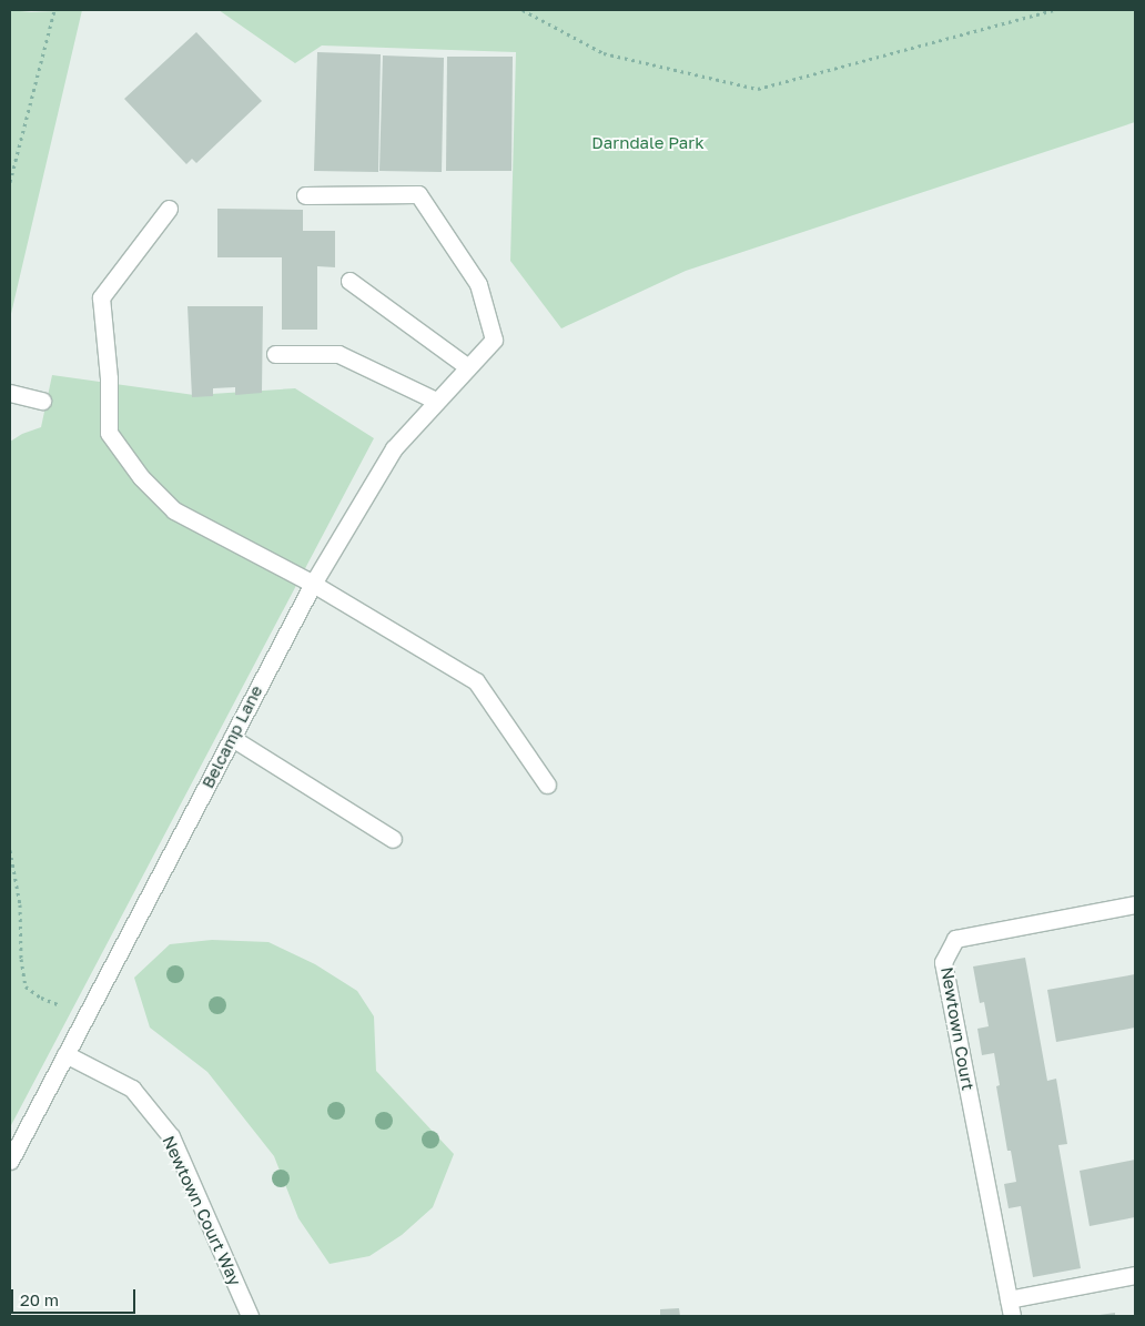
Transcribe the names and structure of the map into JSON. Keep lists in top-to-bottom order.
{
  "streets": {
    "street": ["Belcamp Lane", "Newtown Court", "Newtown Court Way"]
  },
  "crossings": [
    ["Belcamp Lane", "Newtown Court Way"]
  ],
  "parks": ["Darndale Park"],
  "scale_bar": "20 m"
}
